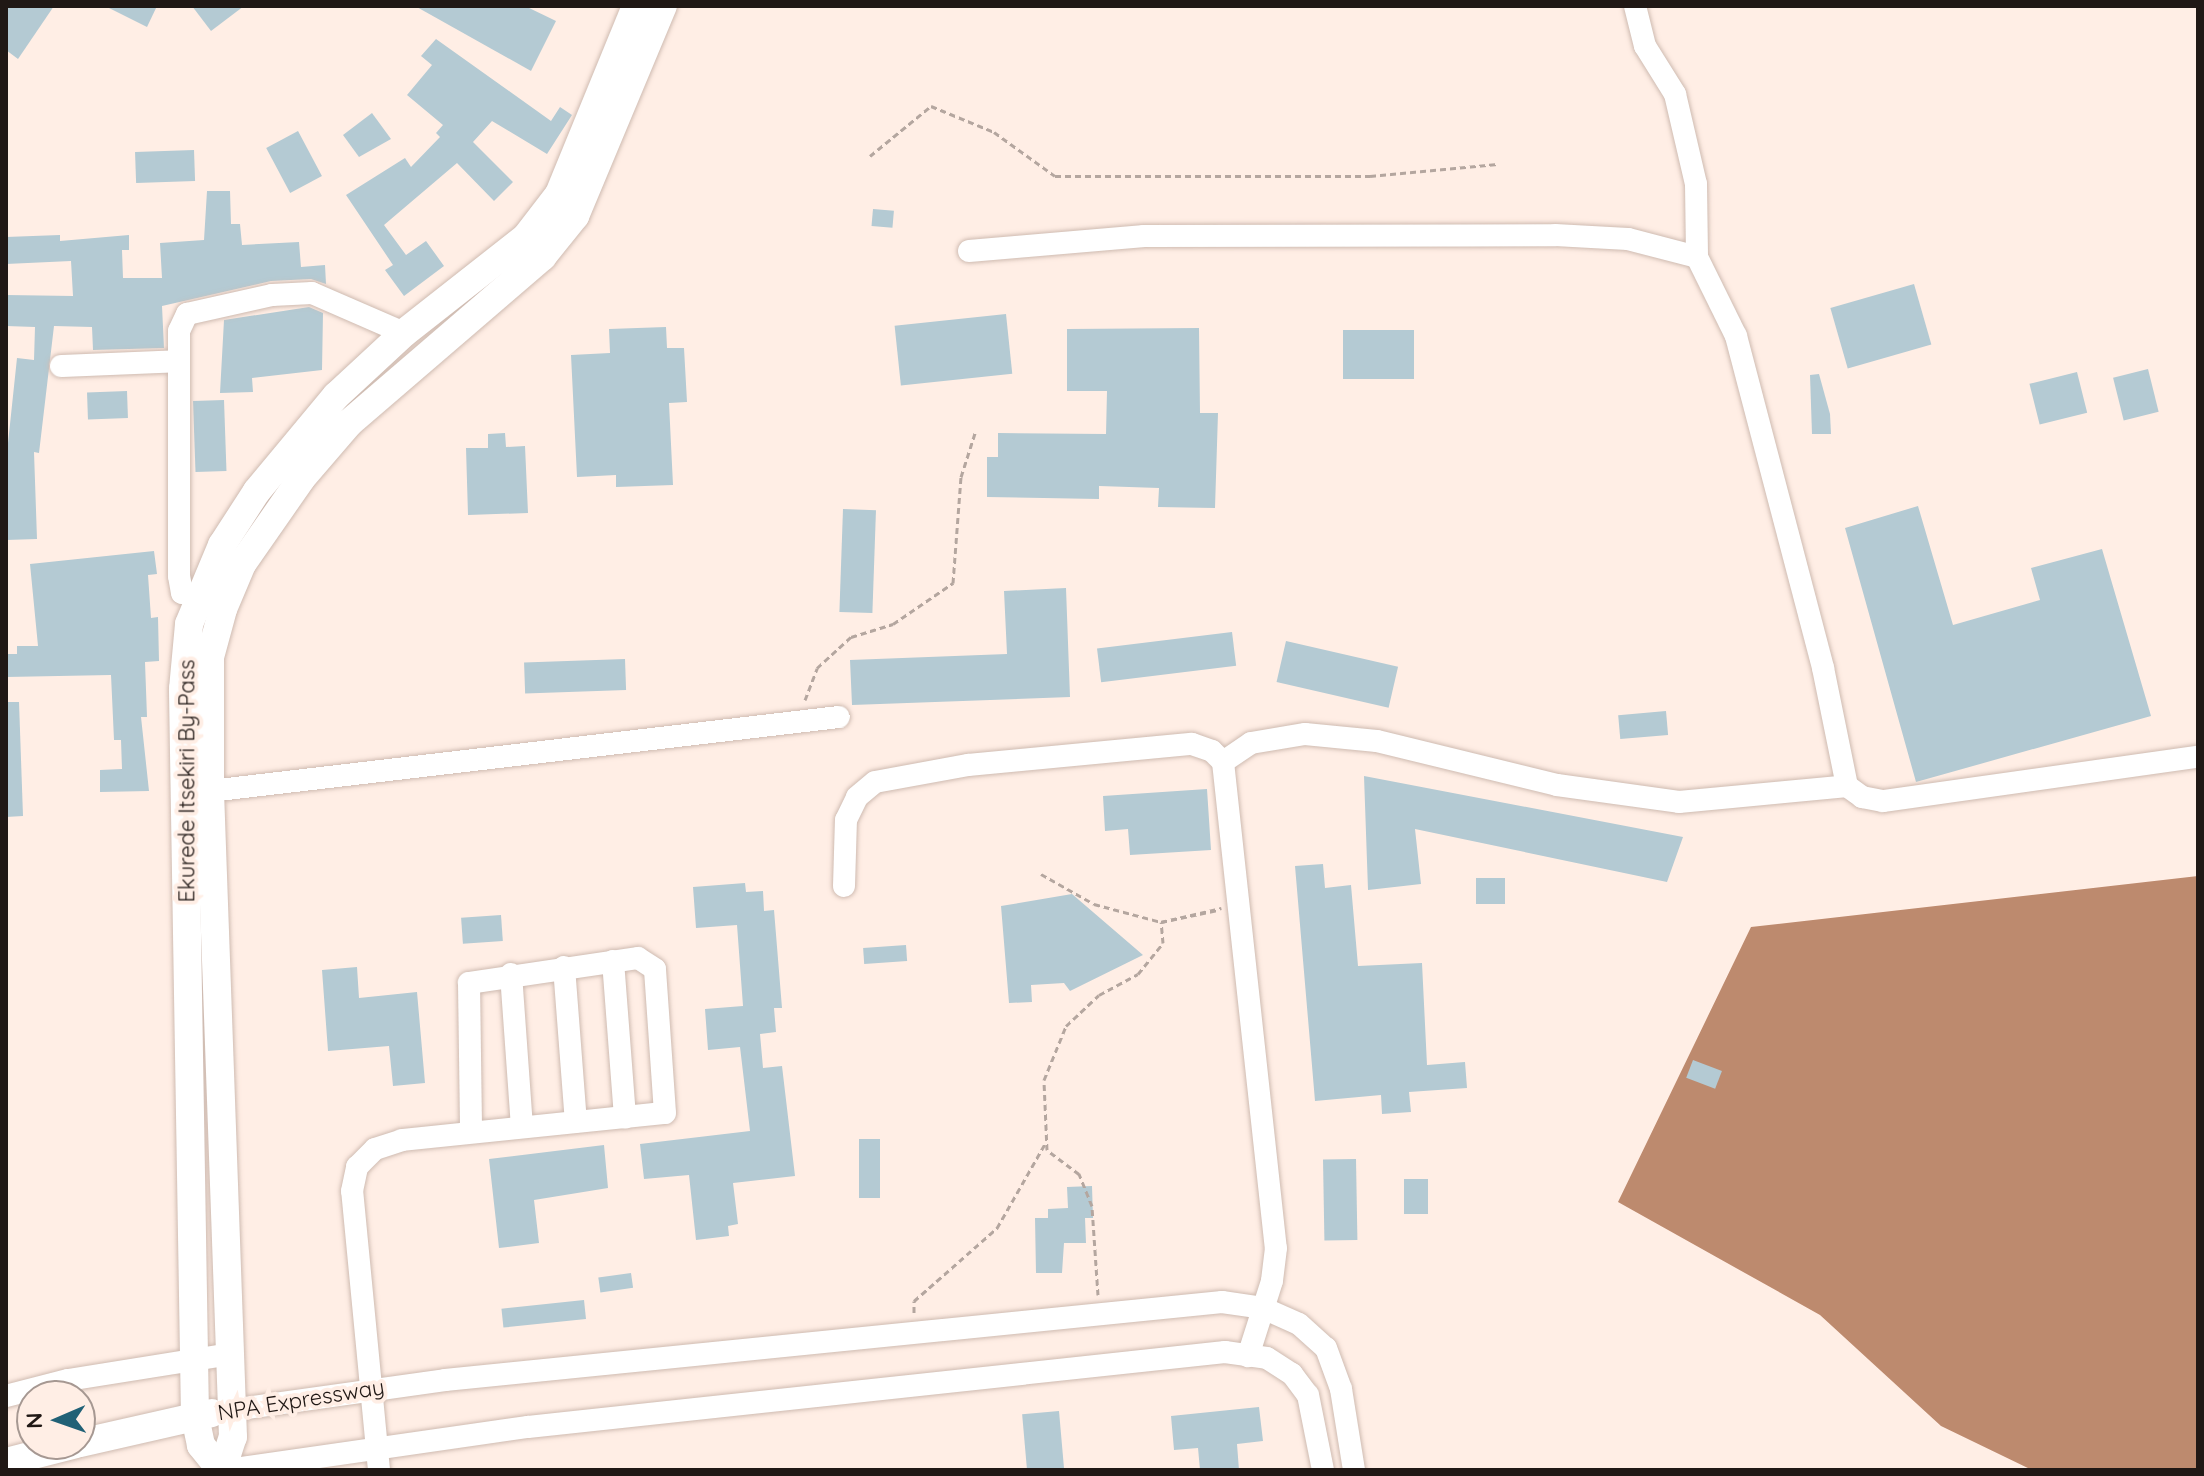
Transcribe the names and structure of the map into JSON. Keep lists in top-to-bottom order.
{
  "streets": {
    "main road": ["Ekurede Itsekiri By-Pass", "NPA Expressway"]
  },
  "crossings": [
    ["Ekurede Itsekiri By-Pass", "NPA Expressway"]
  ],
  "north": "left"
}
